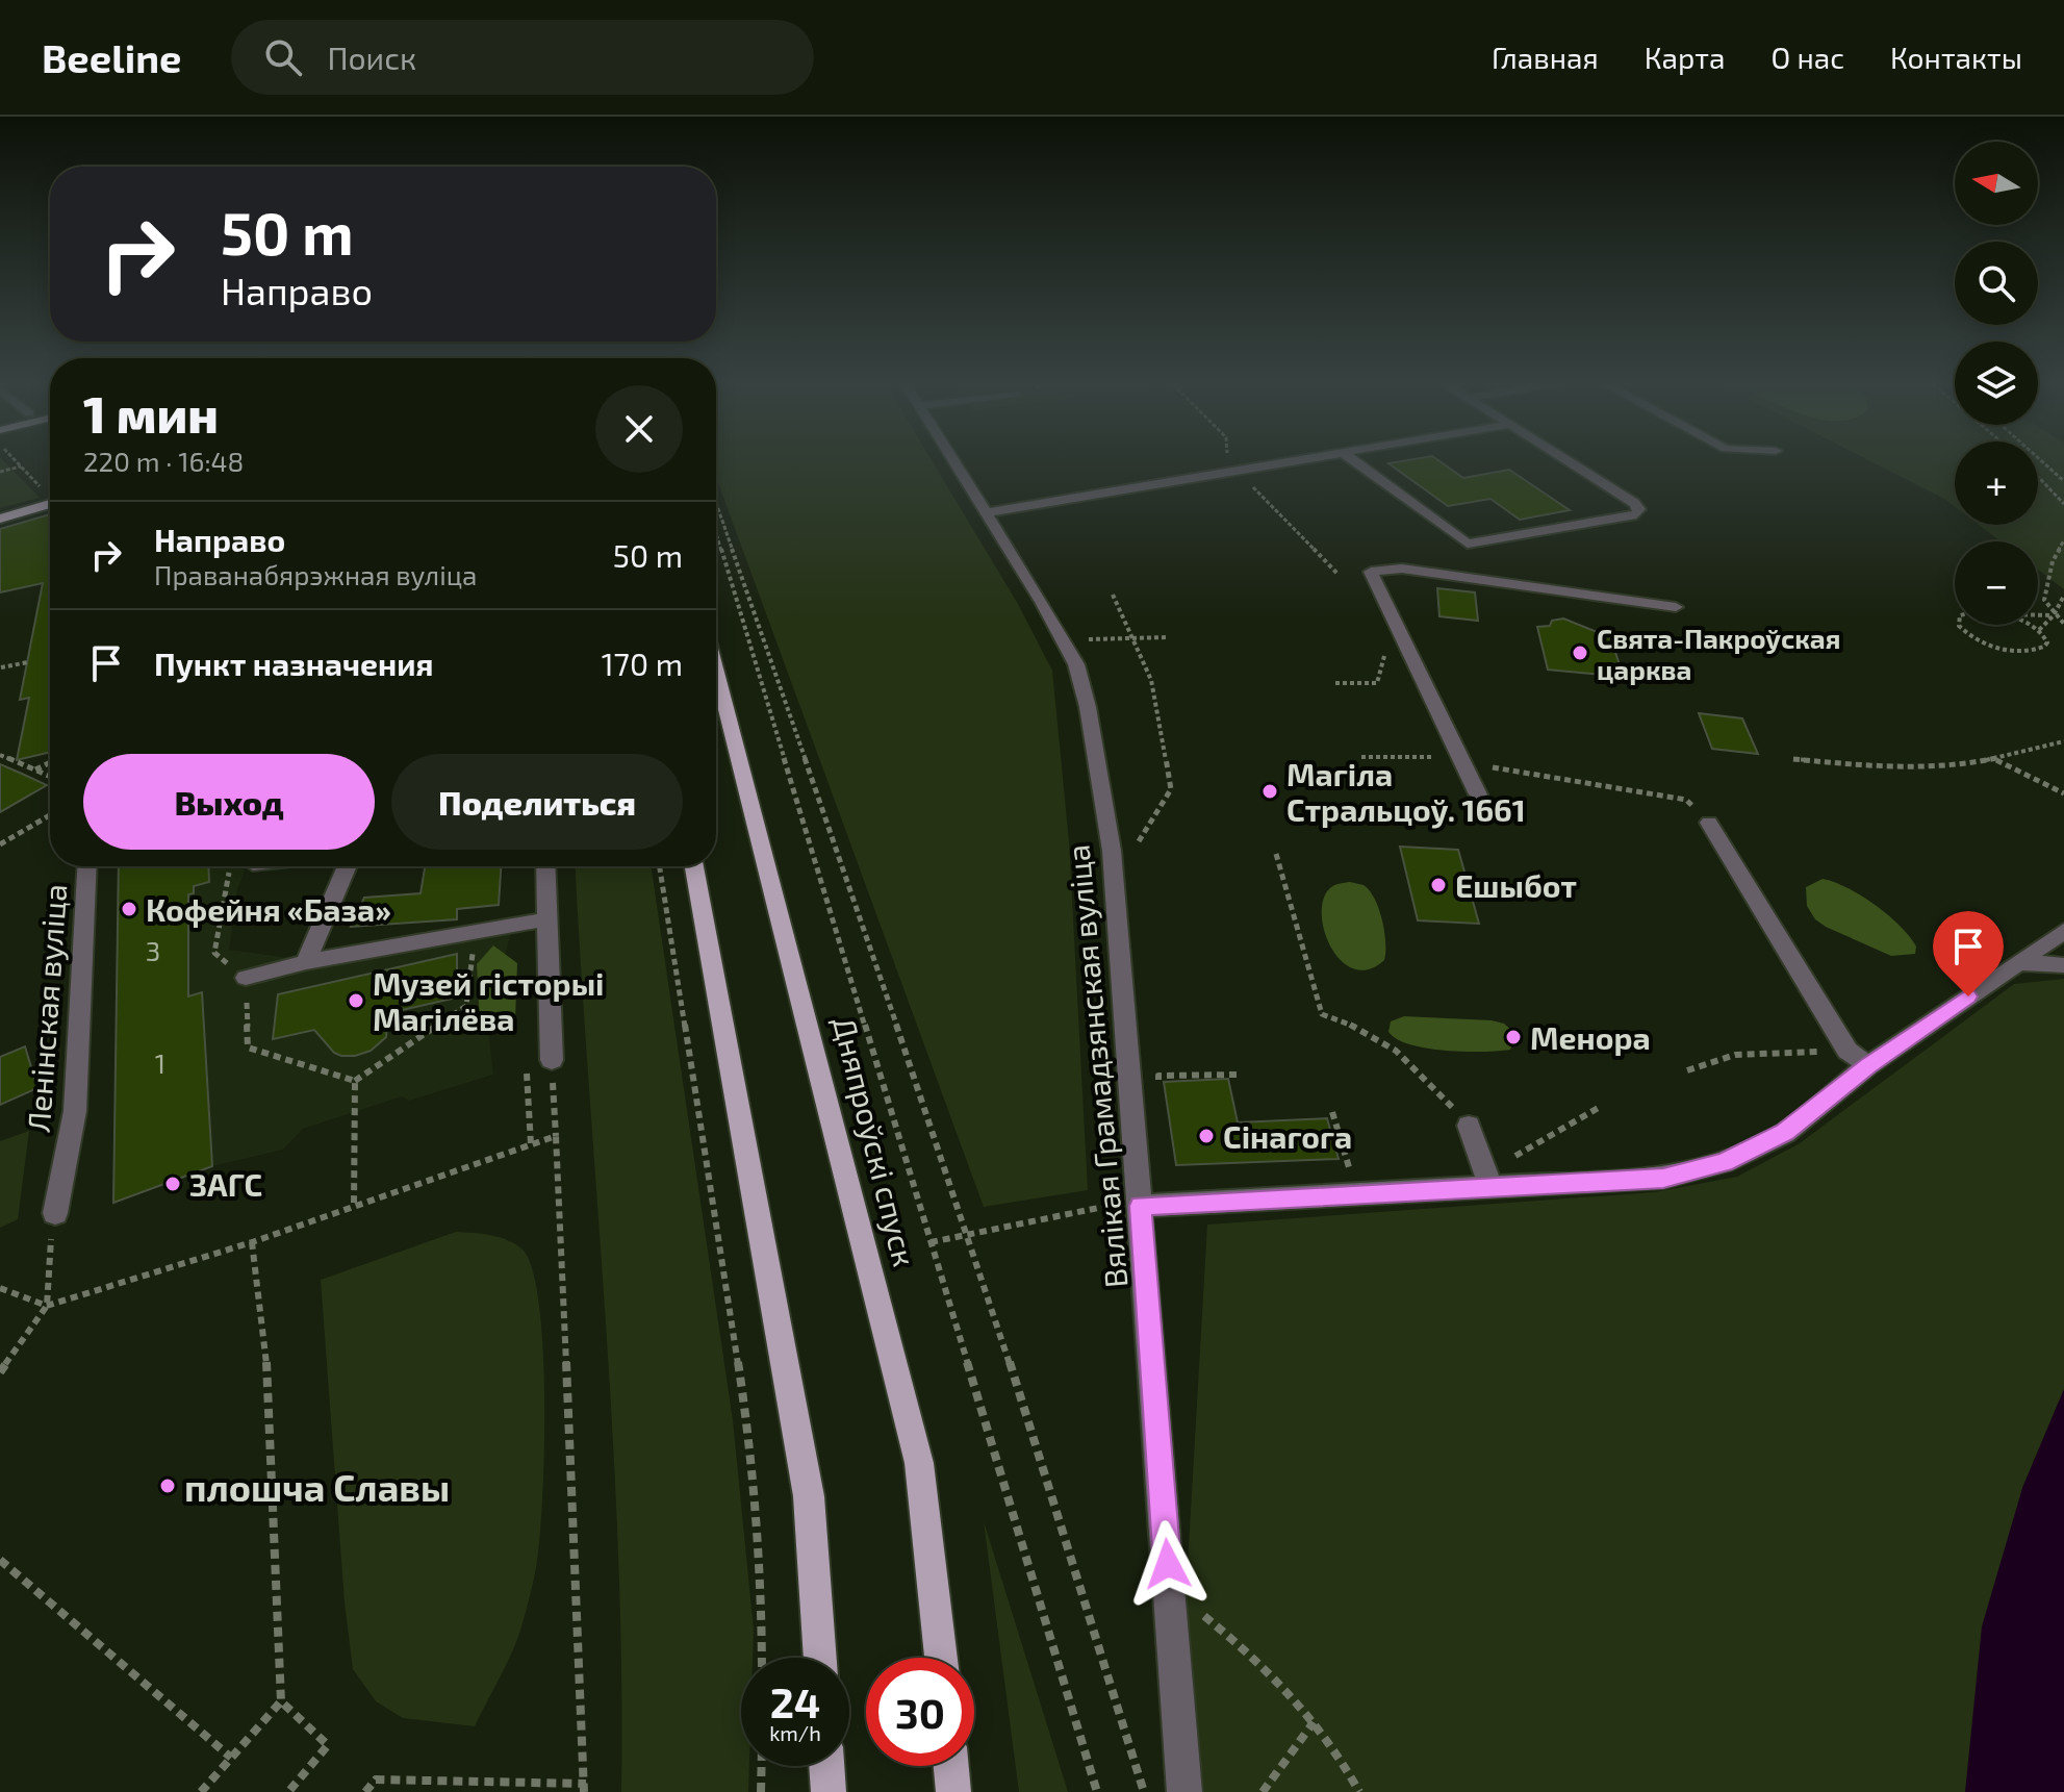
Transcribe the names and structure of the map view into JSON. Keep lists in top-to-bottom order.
{
  "streets": {
    "main road": ["Дняпроўскі спуск"],
    "street": ["Ленінская вуліца", "Вялікая Грамадзянская вуліца"]
  },
  "places": [
    "Свята-Пакроўская царква",
    "Магіла Стральцоў. 1661",
    "Ешыбот",
    "Кофейня «База»",
    "Музей гісторыі Магілёва",
    "Менора",
    "Сінагога",
    "ЗАГС",
    "плошча Славы"
  ],
  "house_numbers": ["3", "1"],
  "north": "left",
  "page": {
    "header": "Beeline",
    "search": "Поиск",
    "nav": [
      "Главная",
      "Карта",
      "О нас",
      "Контакты"
    ],
    "map_buttons": ["+", "−"],
    "turn": ["50 m", "Направо"],
    "heading": ["1 мин", "220 m · 16:48"],
    "list": [
      {
        "name": "Направо",
        "note": "Праванабярэжная вуліца",
        "value": "50 m"
      },
      {
        "name": "Пункт назначения",
        "value": "170 m"
      }
    ],
    "buttons": ["Выход", "Поделиться"],
    "speed": "24 km/h",
    "limit": "30"
  }
}
